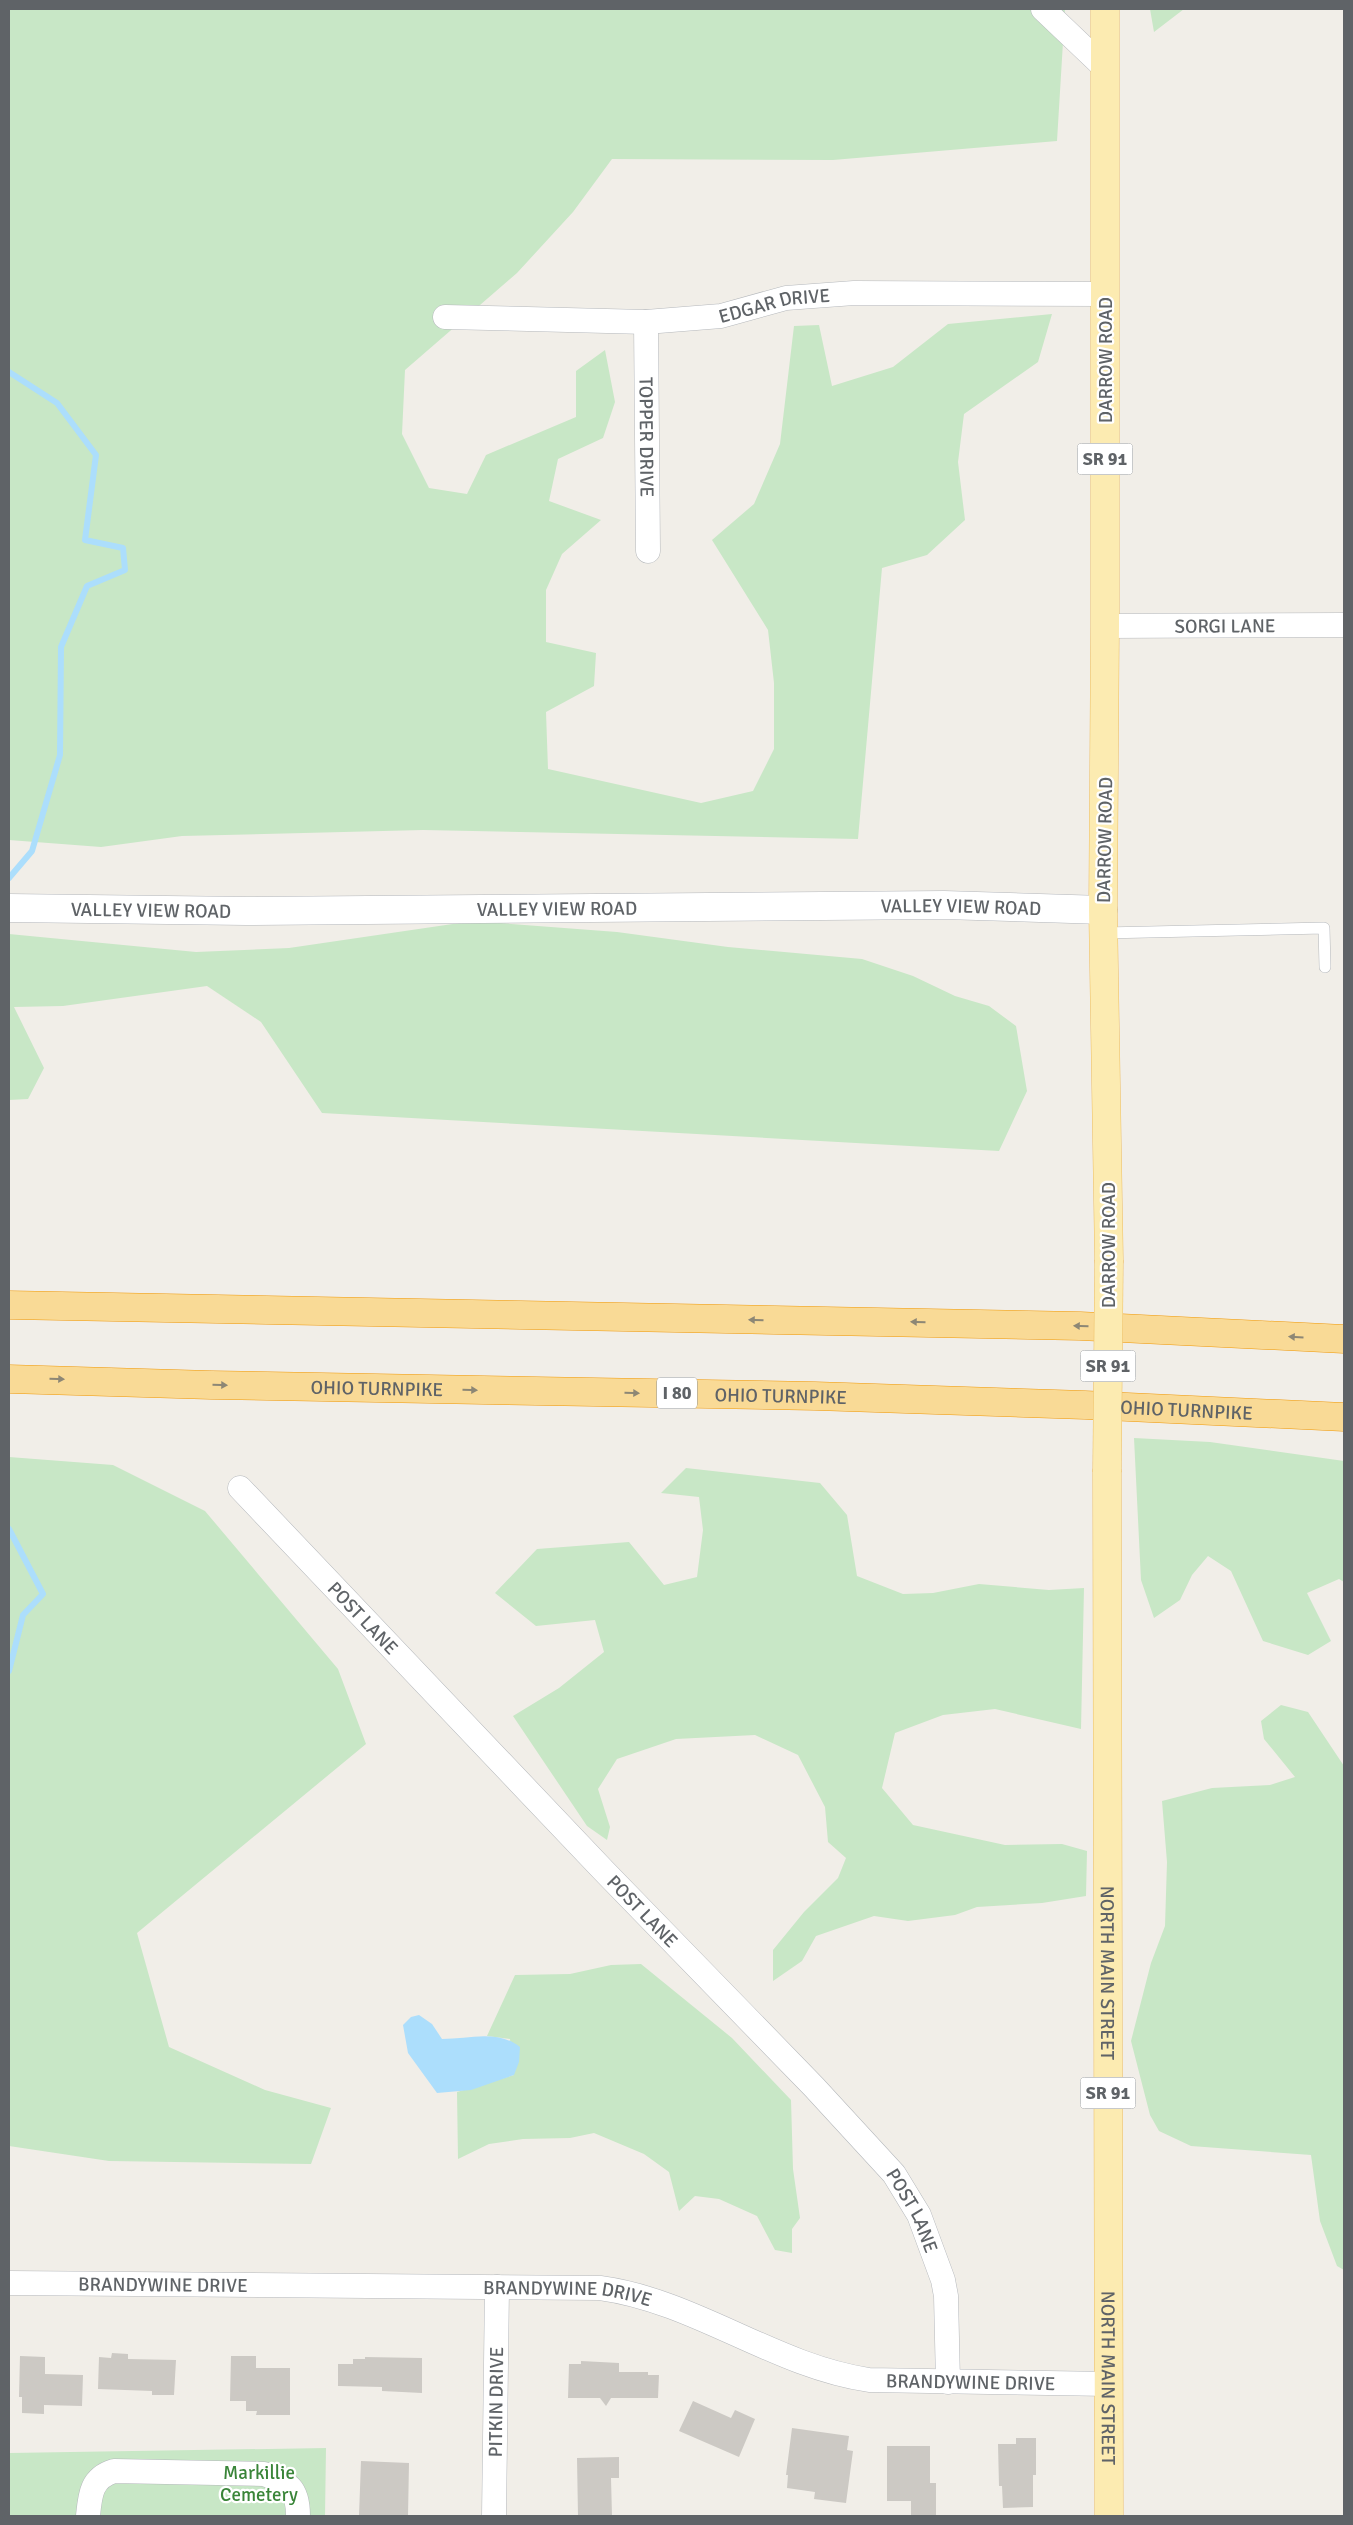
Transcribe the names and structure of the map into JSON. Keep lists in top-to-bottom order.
{
  "streets": {
    "highway": ["OHIO TURNPIKE", "I 80"],
    "main road": [
      "DARROW ROAD",
      "SR 91",
      "VALLEY VIEW ROAD",
      "NORTH MAIN STREET"
    ],
    "street": [
      "EDGAR DRIVE",
      "TOPPER DRIVE",
      "SORGI LANE",
      "POST LANE",
      "BRANDYWINE DRIVE",
      "PITKIN DRIVE"
    ]
  },
  "crossings": [
    ["EDGAR DRIVE", "DARROW ROAD"],
    ["EDGAR DRIVE", "TOPPER DRIVE"],
    ["DARROW ROAD", "SORGI LANE"],
    ["DARROW ROAD", "VALLEY VIEW ROAD"],
    ["DARROW ROAD", "NORTH MAIN STREET"],
    ["POST LANE", "BRANDYWINE DRIVE"],
    ["NORTH MAIN STREET", "BRANDYWINE DRIVE"],
    ["BRANDYWINE DRIVE", "PITKIN DRIVE"]
  ],
  "parks": ["Markillie Cemetery"]
}
